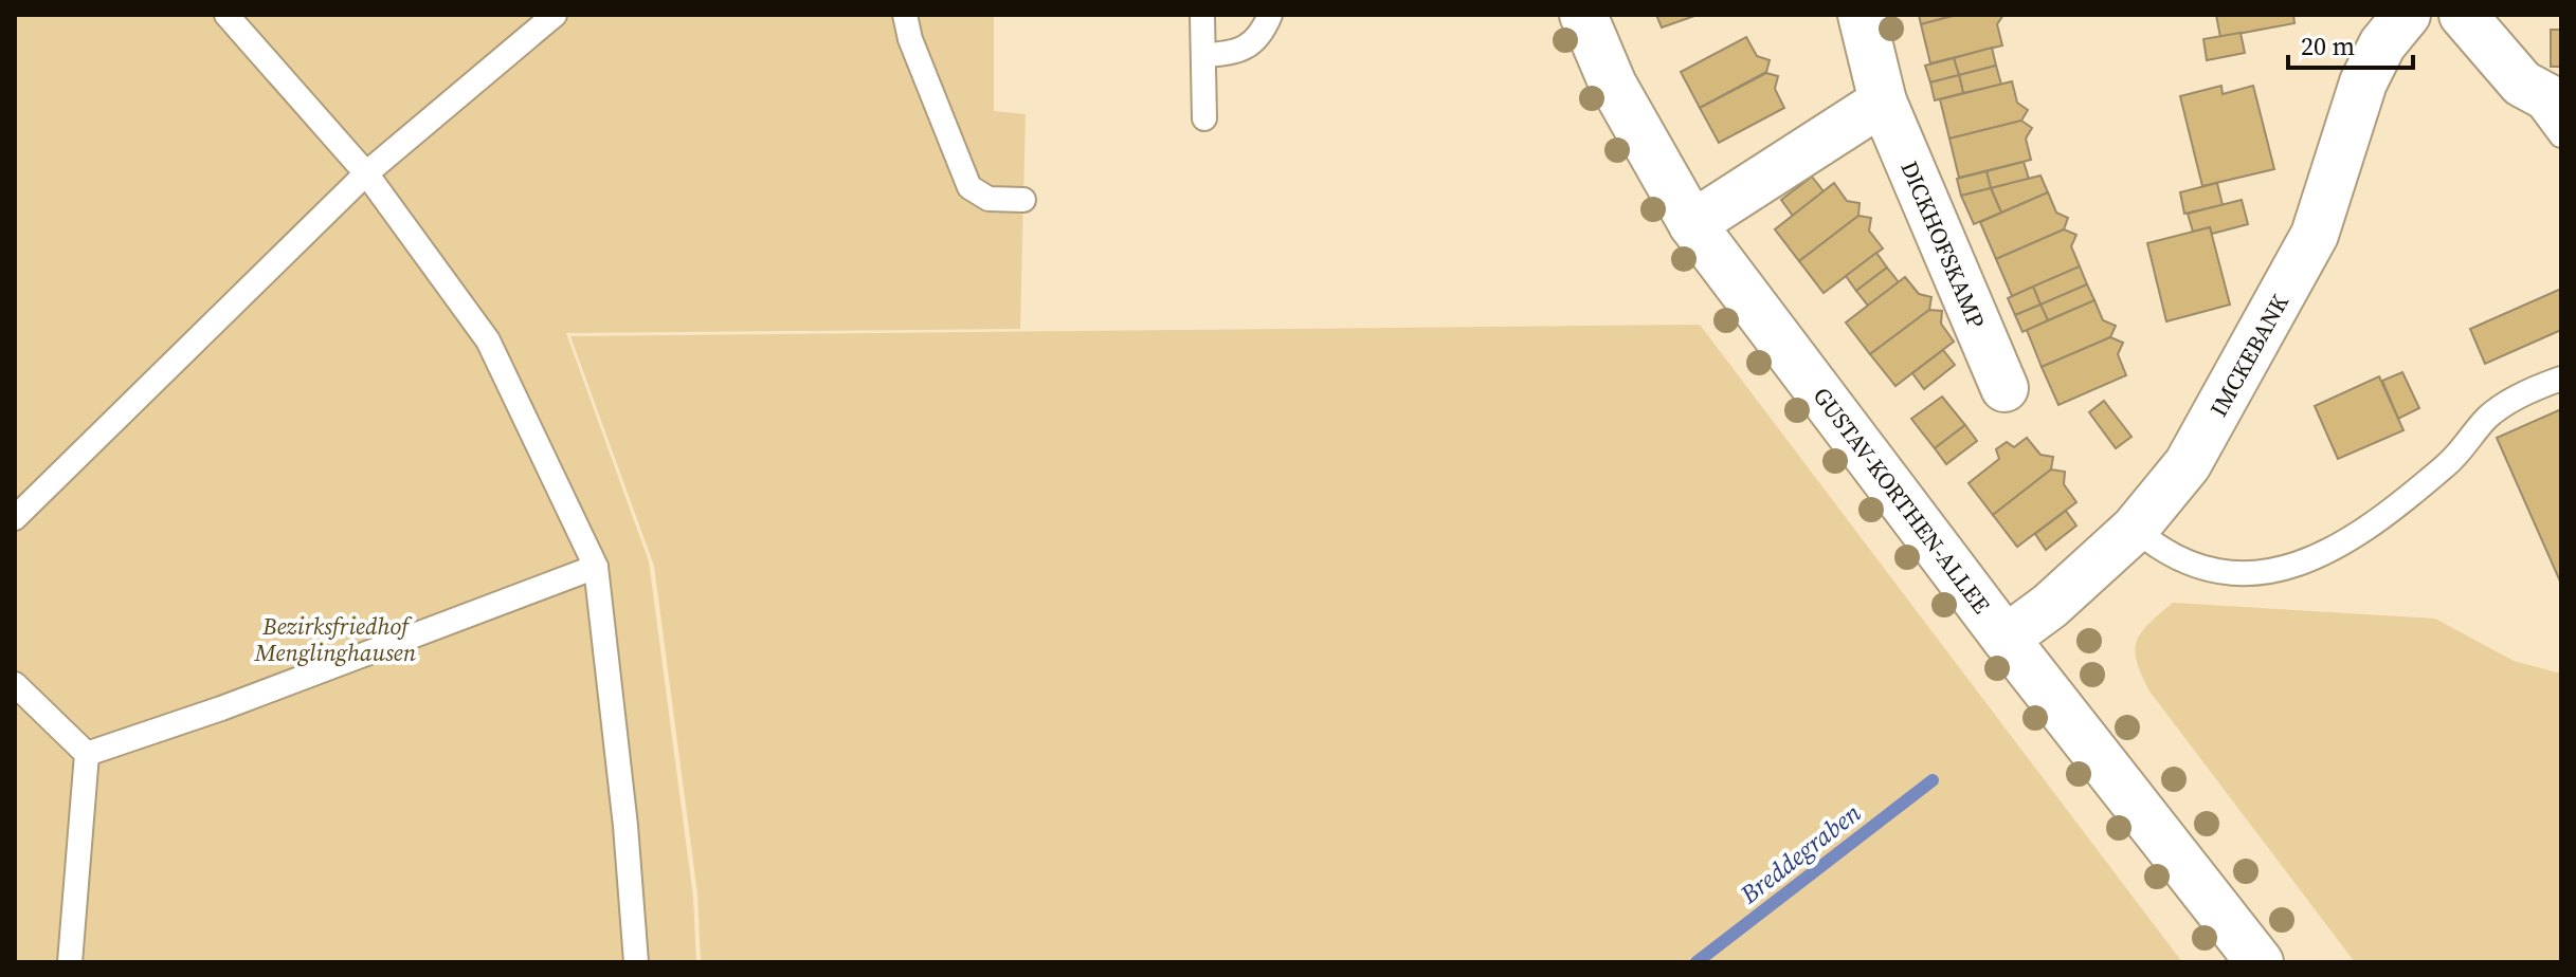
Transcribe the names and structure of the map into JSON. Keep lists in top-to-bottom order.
{
  "streets": {
    "street": ["DICKHOFSKAMP", "IMCKEBANK", "GUSTAV-KORTHEN-ALLEE"]
  },
  "crossings": [
    ["IMCKEBANK", "GUSTAV-KORTHEN-ALLEE"]
  ],
  "water": ["Breddegraben"],
  "parks": ["Bezirksfriedhof Menglinghausen"],
  "scale_bar": "20 m"
}
